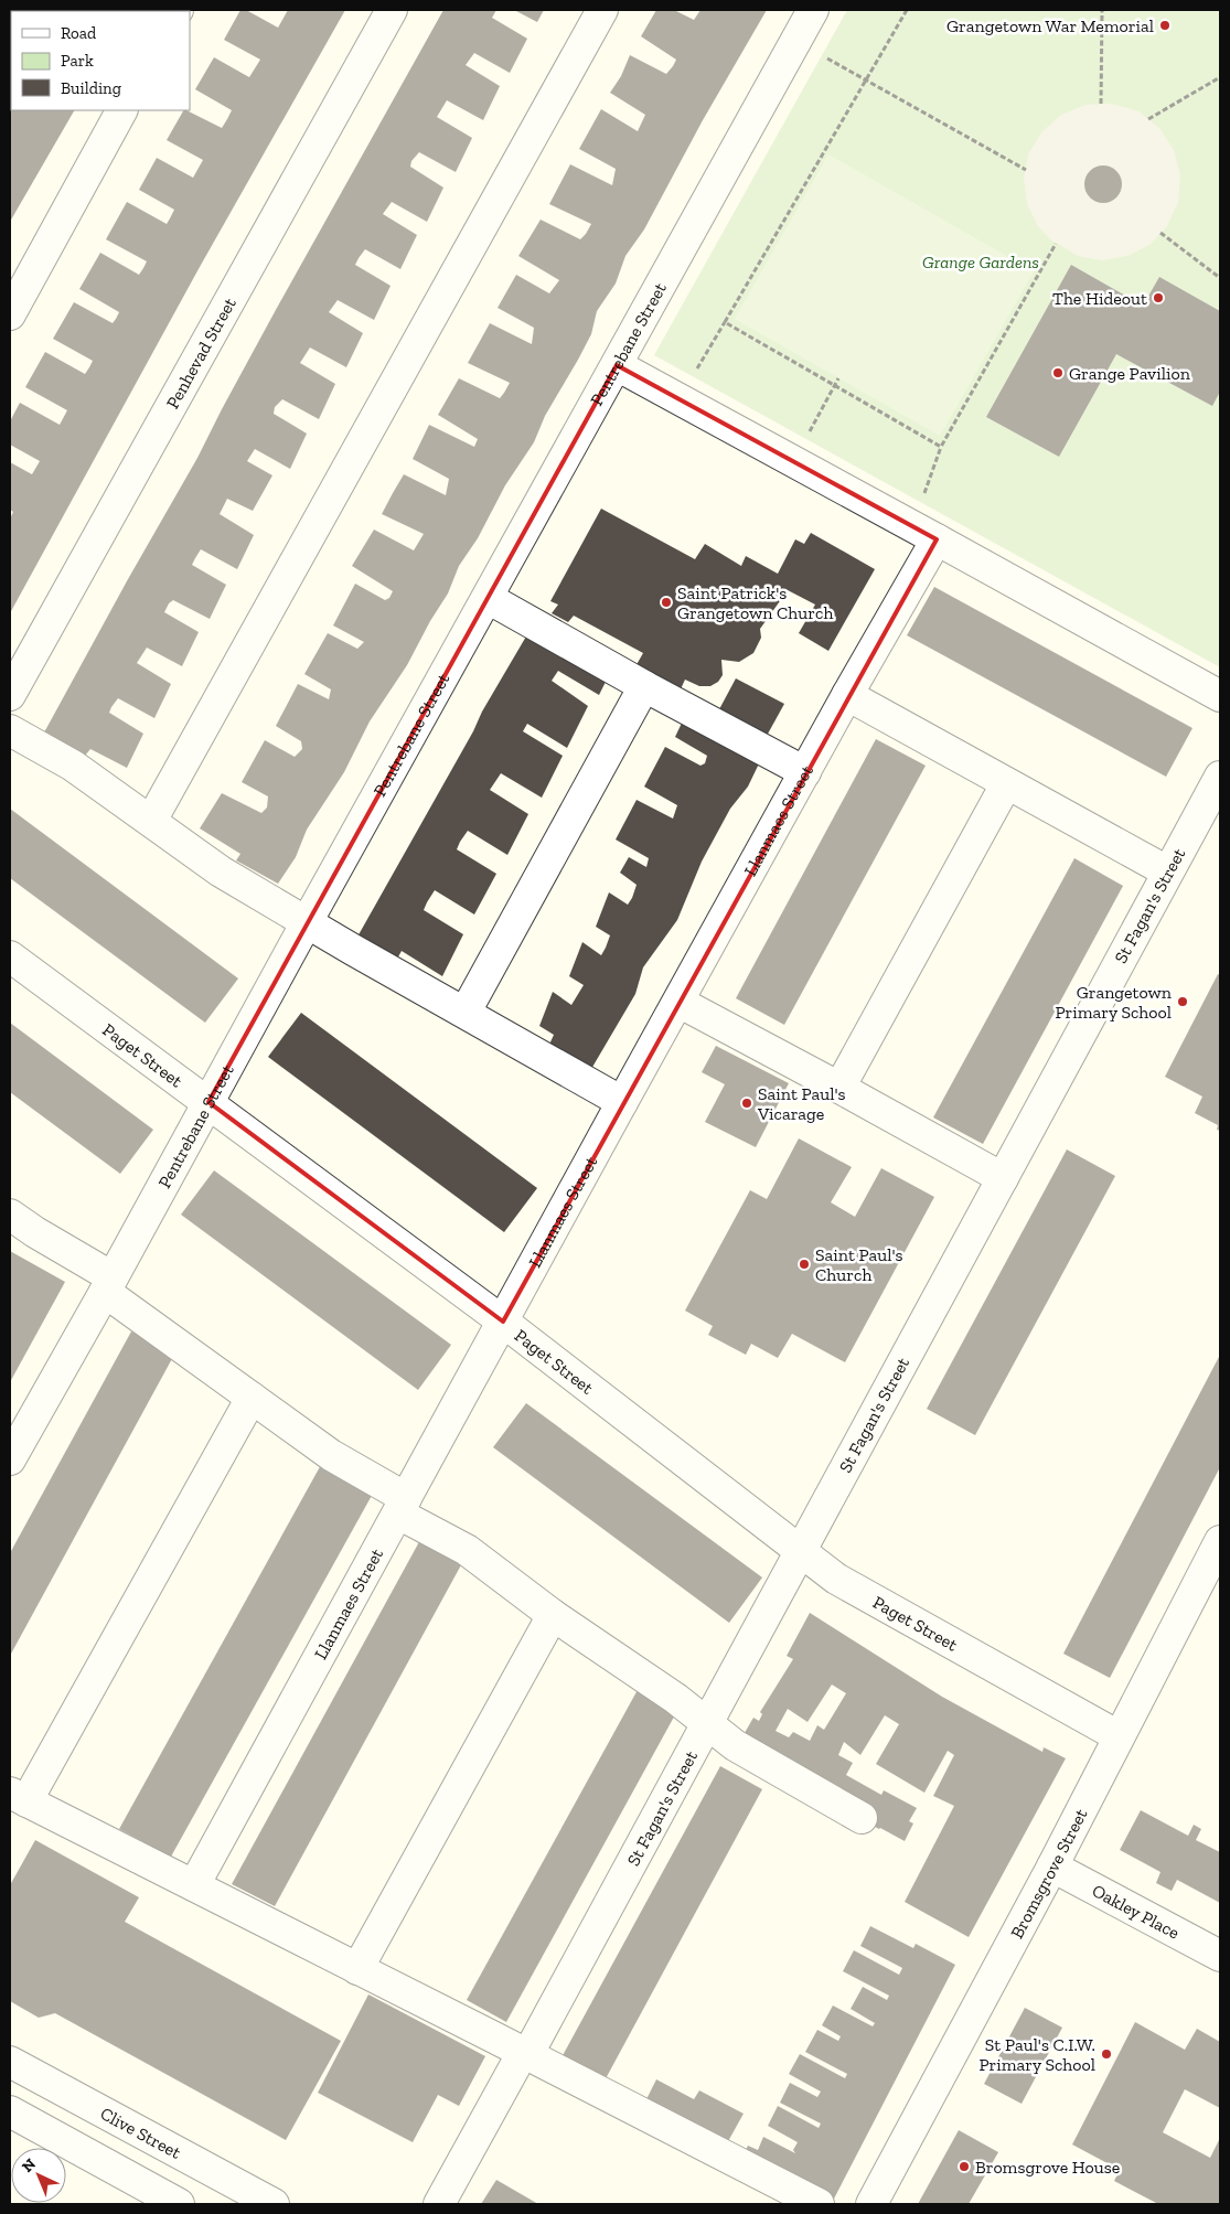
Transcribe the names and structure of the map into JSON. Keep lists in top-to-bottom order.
{
  "streets": {
    "street": [
      "Pentrebane Street",
      "Penhevad Street",
      "Llanmaes Street",
      "St Fagan's Street",
      "Paget Street",
      "Bromsgrove Street",
      "Oakley Place",
      "Clive Street"
    ]
  },
  "crossings": [
    ["Pentrebane Street", "Paget Street"],
    ["Llanmaes Street", "Paget Street"],
    ["St Fagan's Street", "Paget Street"],
    ["Paget Street", "Bromsgrove Street"],
    ["Bromsgrove Street", "Oakley Place"]
  ],
  "parks": ["Grange Gardens"],
  "places": [
    "Grangetown War Memorial",
    "The Hideout",
    "Grange Pavilion",
    "Saint Patrick's Grangetown Church",
    "Grangetown Primary School",
    "Saint Paul's Vicarage",
    "Saint Paul's Church",
    "St Paul's C.I.W. Primary School",
    "Bromsgrove House"
  ],
  "legend": ["Road", "Park", "Building"],
  "north": "top left"
}
